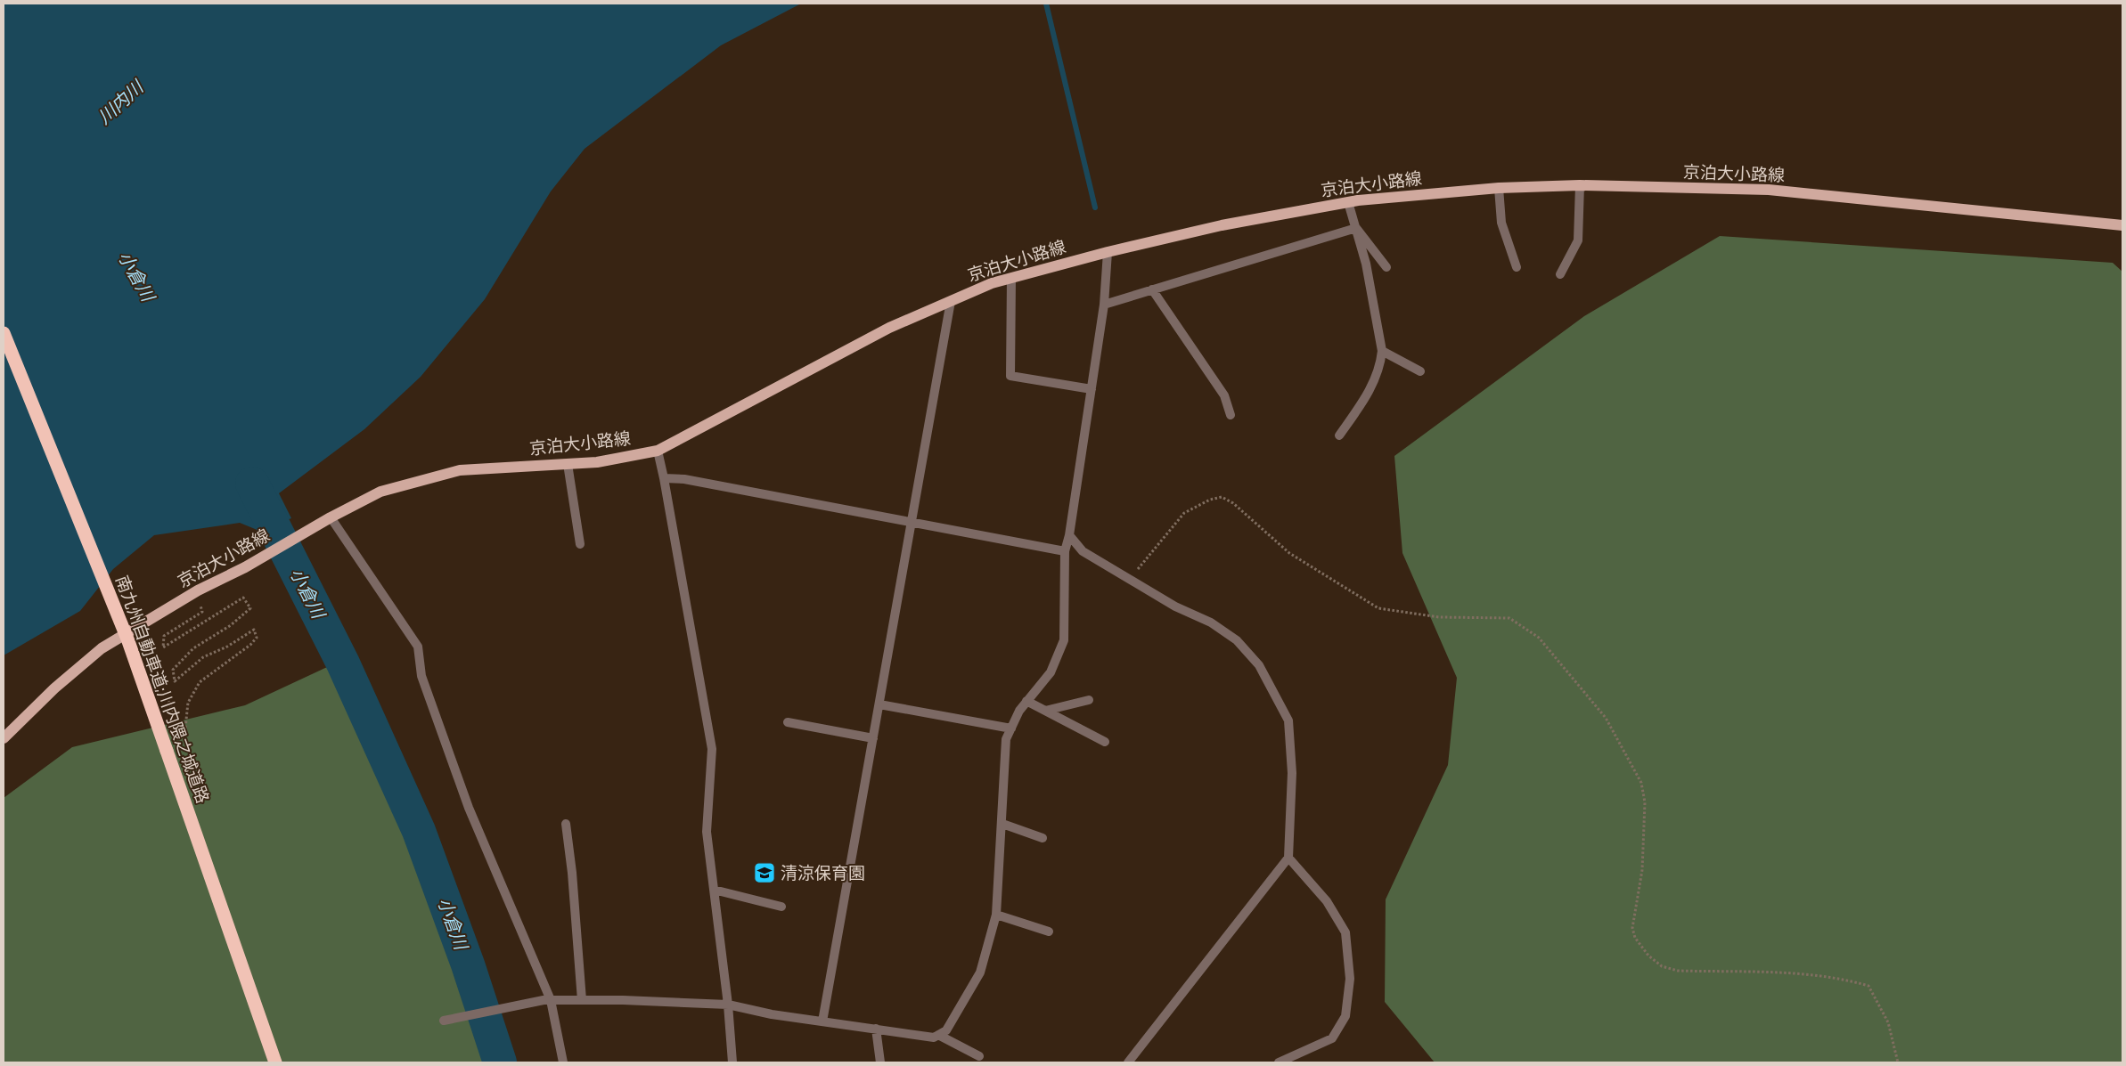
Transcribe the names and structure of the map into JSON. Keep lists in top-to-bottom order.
{
  "streets": {
    "highway": ["南九州自動車道;川内隈之城道路"],
    "main road": ["京泊大小路線"]
  },
  "water": ["川内川", "小倉川"],
  "places": {
    "school or university": ["清涼保育園"]
  }
}
